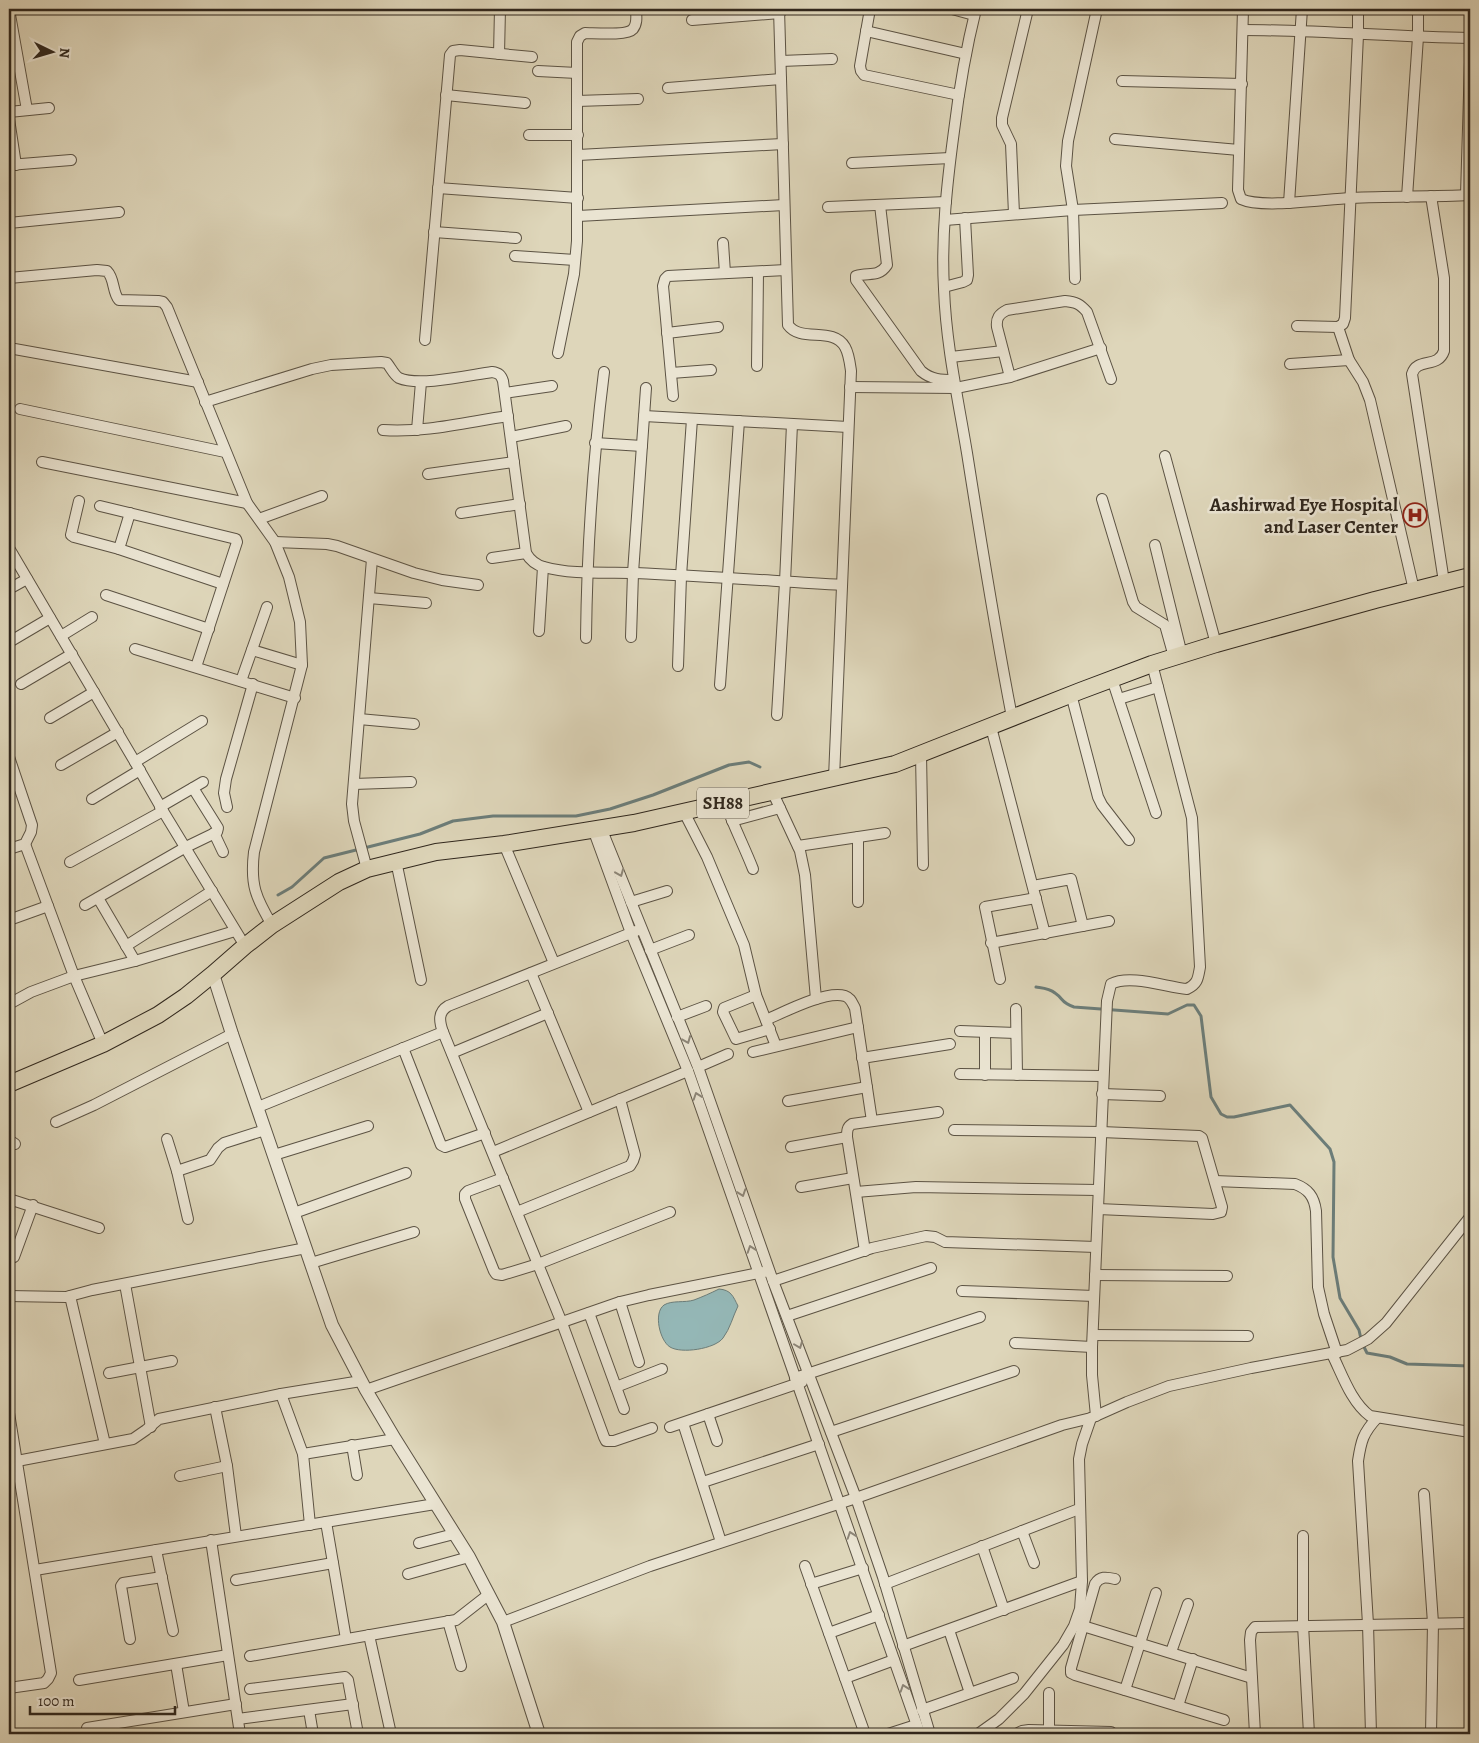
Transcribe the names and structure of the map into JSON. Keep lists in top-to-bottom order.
{
  "streets": {
    "main road": ["SH88"]
  },
  "places": {
    "hospital": ["Aashirwad Eye Hospital and Laser Center"]
  },
  "scale_bar": "100 m",
  "north": "right"
}
